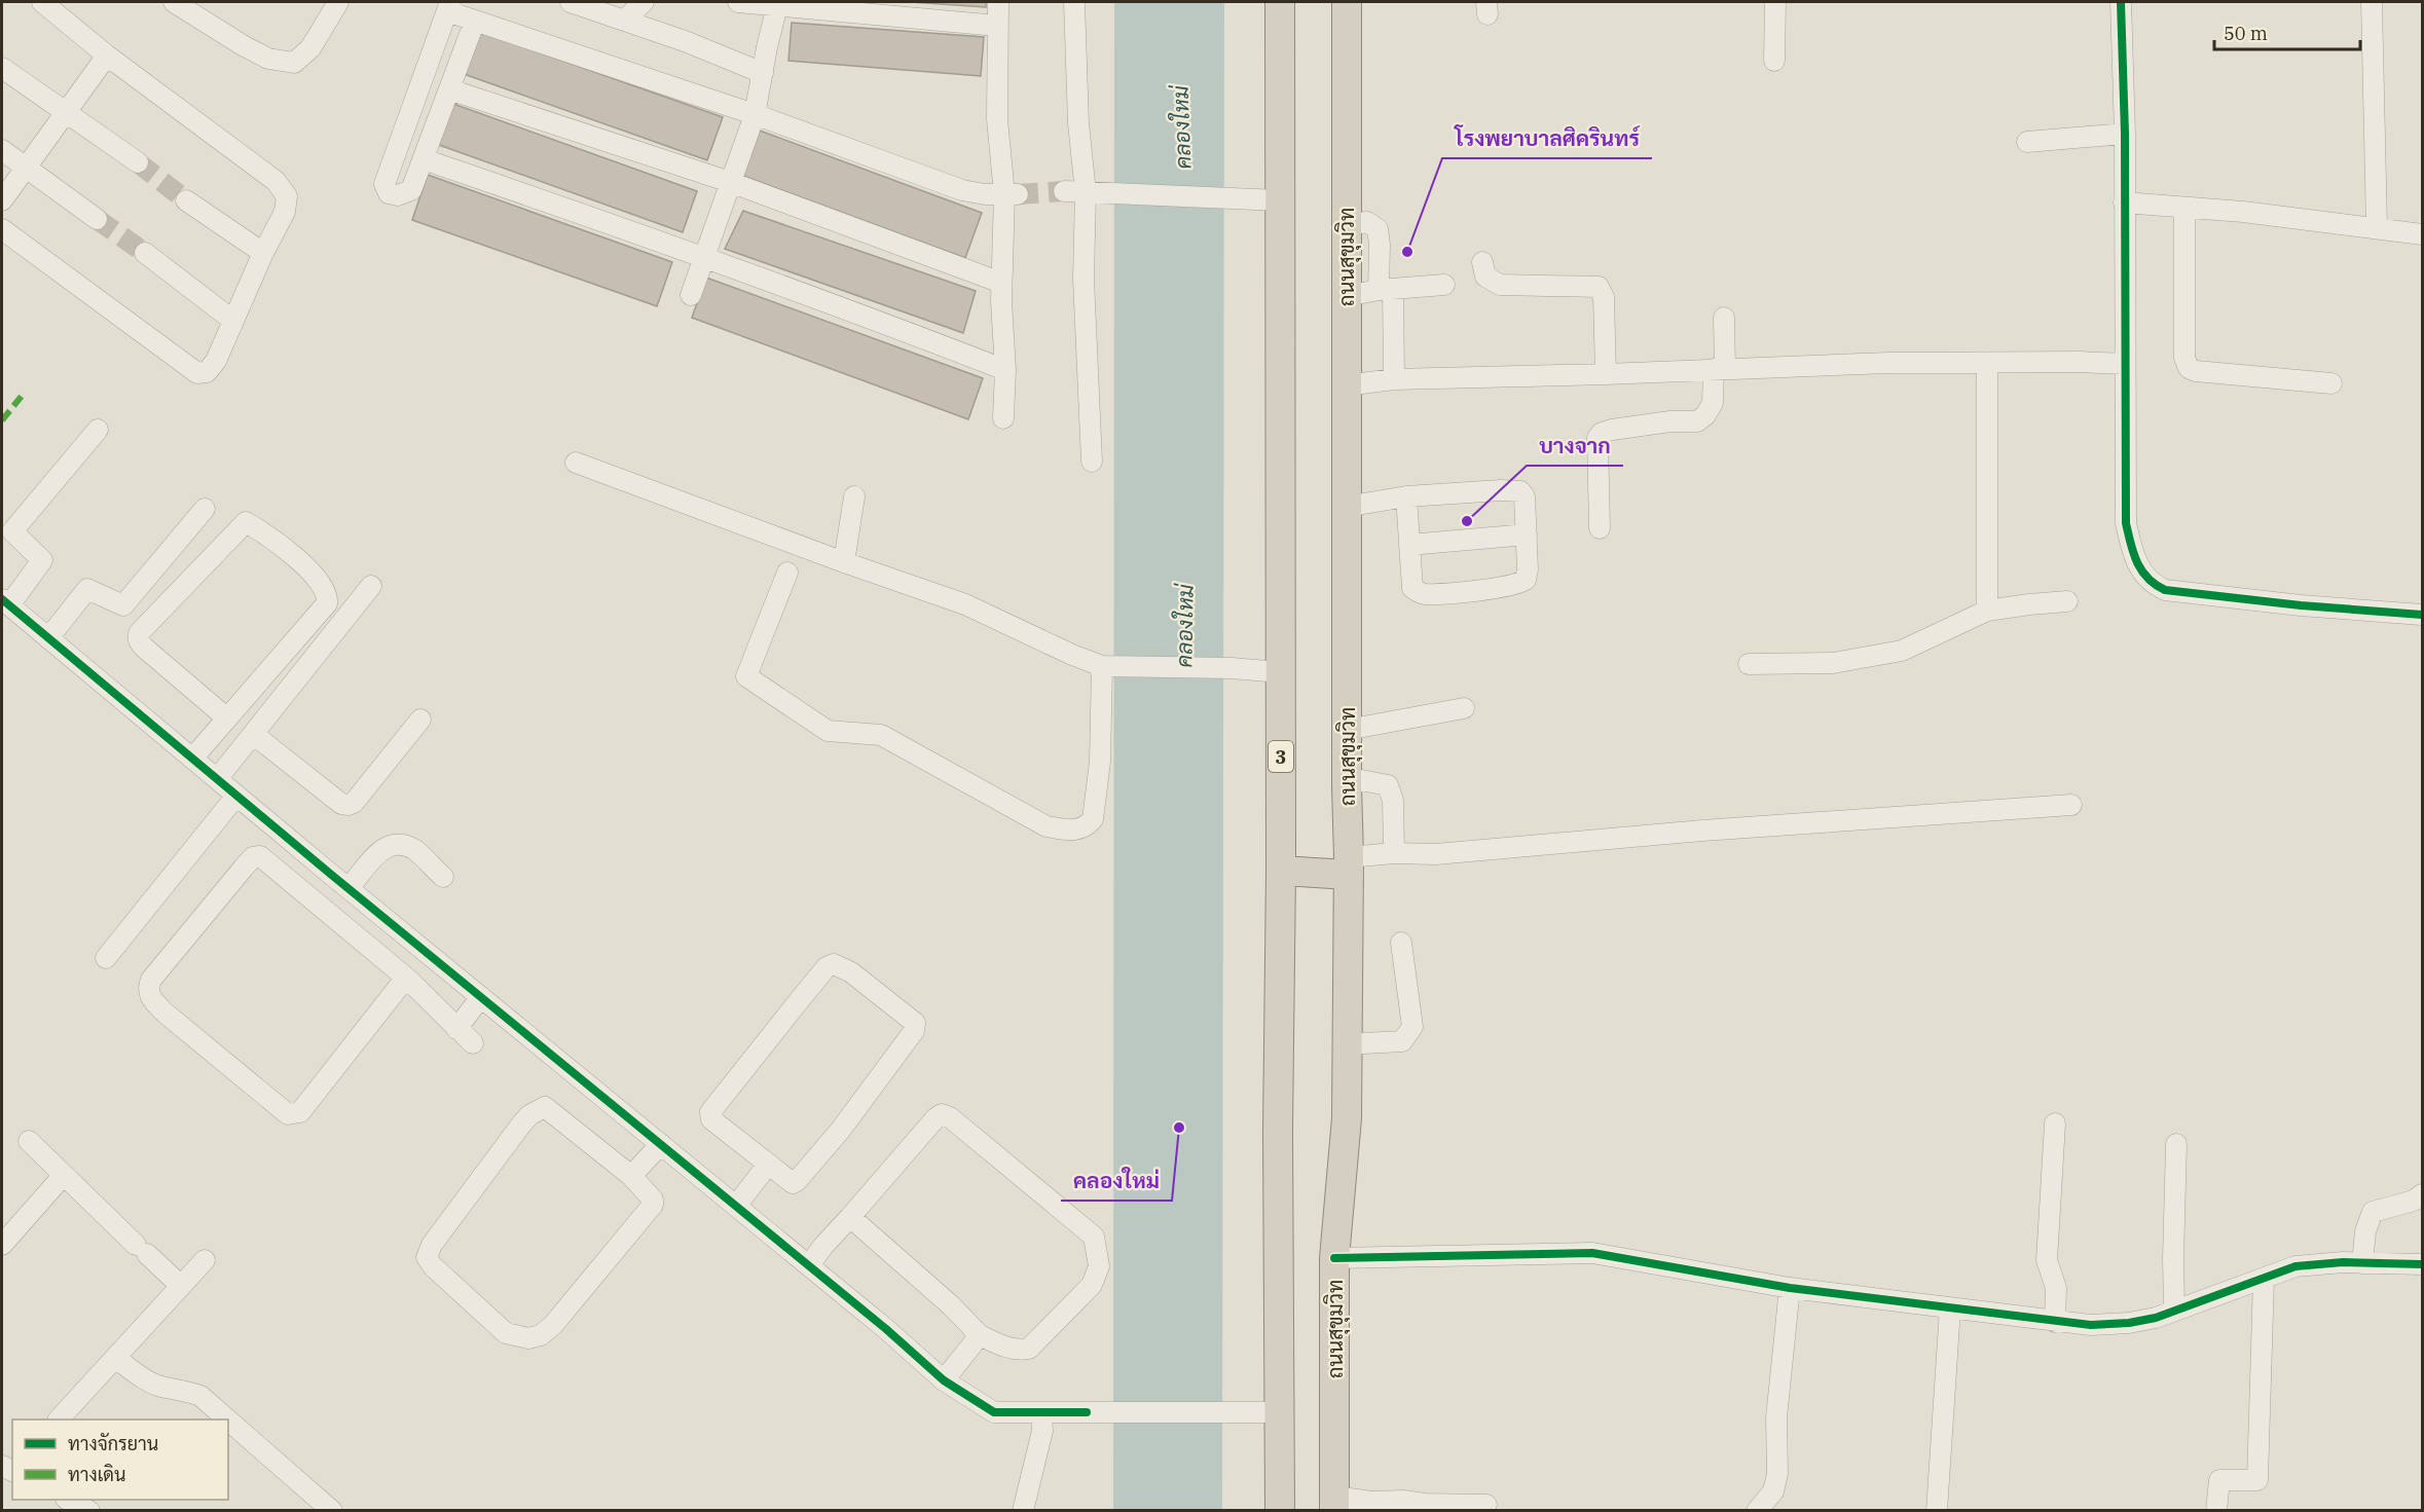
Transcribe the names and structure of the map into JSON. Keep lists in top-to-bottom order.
{
  "streets": {
    "highway": ["ถนนสุขุมวิท", "3"]
  },
  "water": ["คลองใหม่"],
  "places": ["โรงพยาบาลศิครินทร์", "บางจาก", "คลองใหม่"],
  "legend": ["ทางจักรยาน", "ทางเดิน"],
  "scale_bar": "50 m"
}
